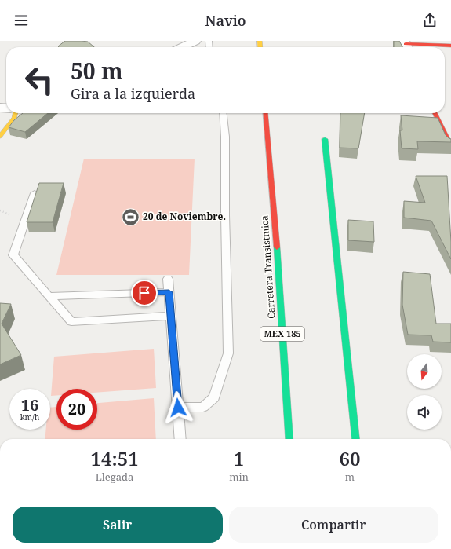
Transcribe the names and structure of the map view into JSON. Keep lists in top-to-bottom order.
{
  "streets": {
    "street": ["Carretera Transistmica", "MEX 185"]
  },
  "places": {
    "sports": ["20 de Noviembre."]
  },
  "north": "bottom",
  "page": {
    "header": "Navio",
    "turn": ["50 m", "Gira a la izquierda"],
    "speed": "16 km/h",
    "limit": "20",
    "eta": [
      "14:51",
      "Llegada",
      "1",
      "min",
      "60",
      "m"
    ],
    "buttons": ["Salir", "Compartir"]
  }
}
